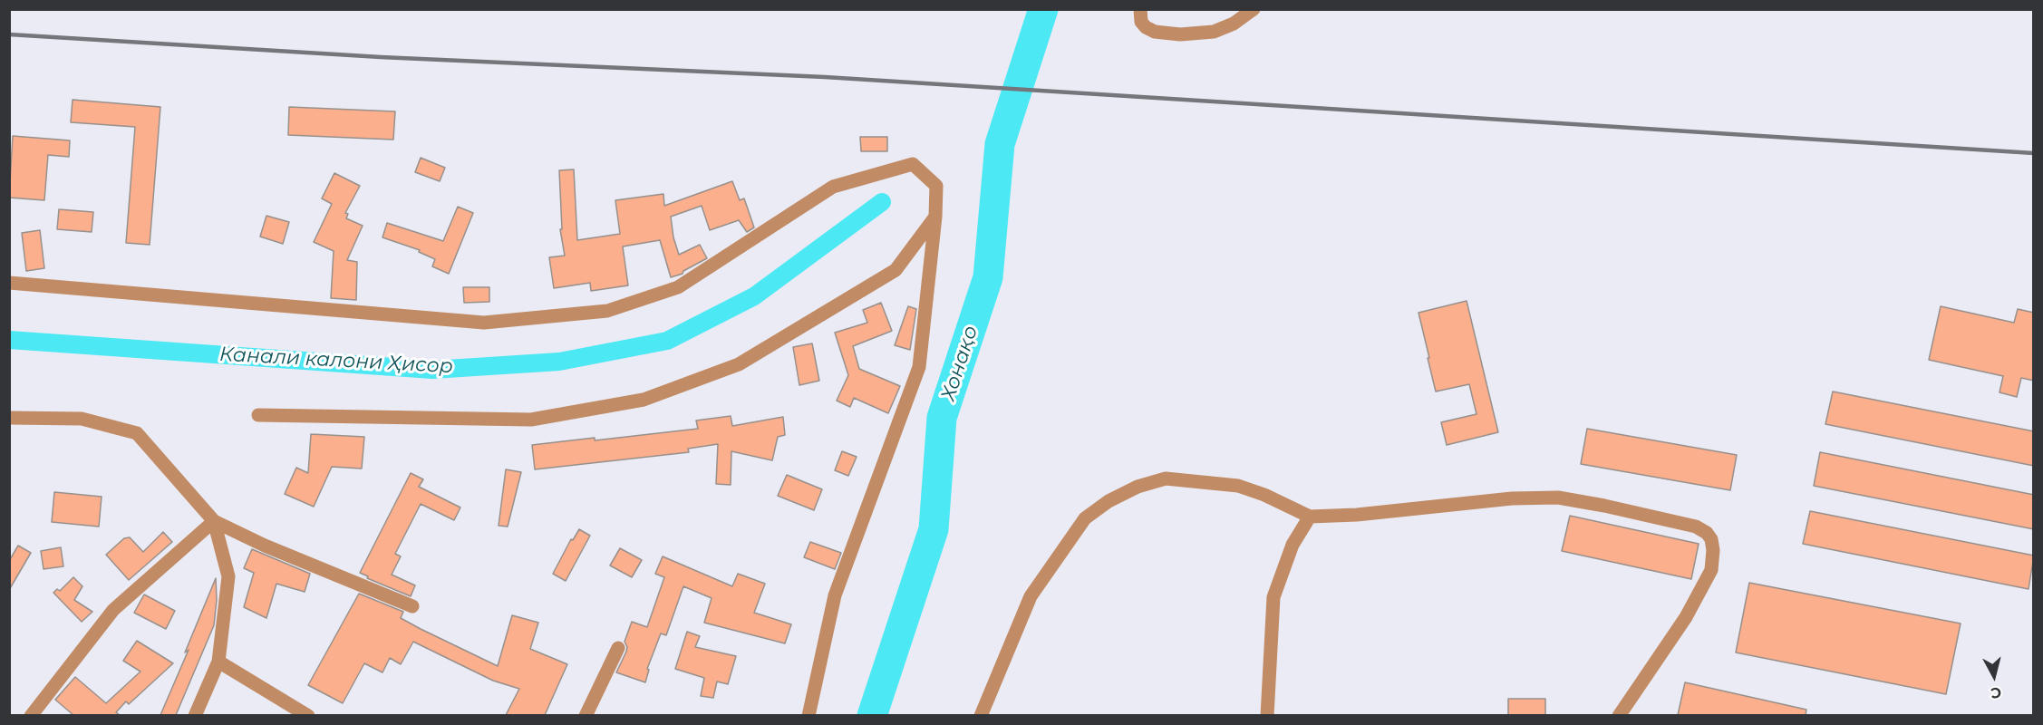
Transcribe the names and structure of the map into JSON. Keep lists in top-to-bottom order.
{
  "water": ["Канали калони Ҳисор", "Хонақо"],
  "north": "bottom"
}
